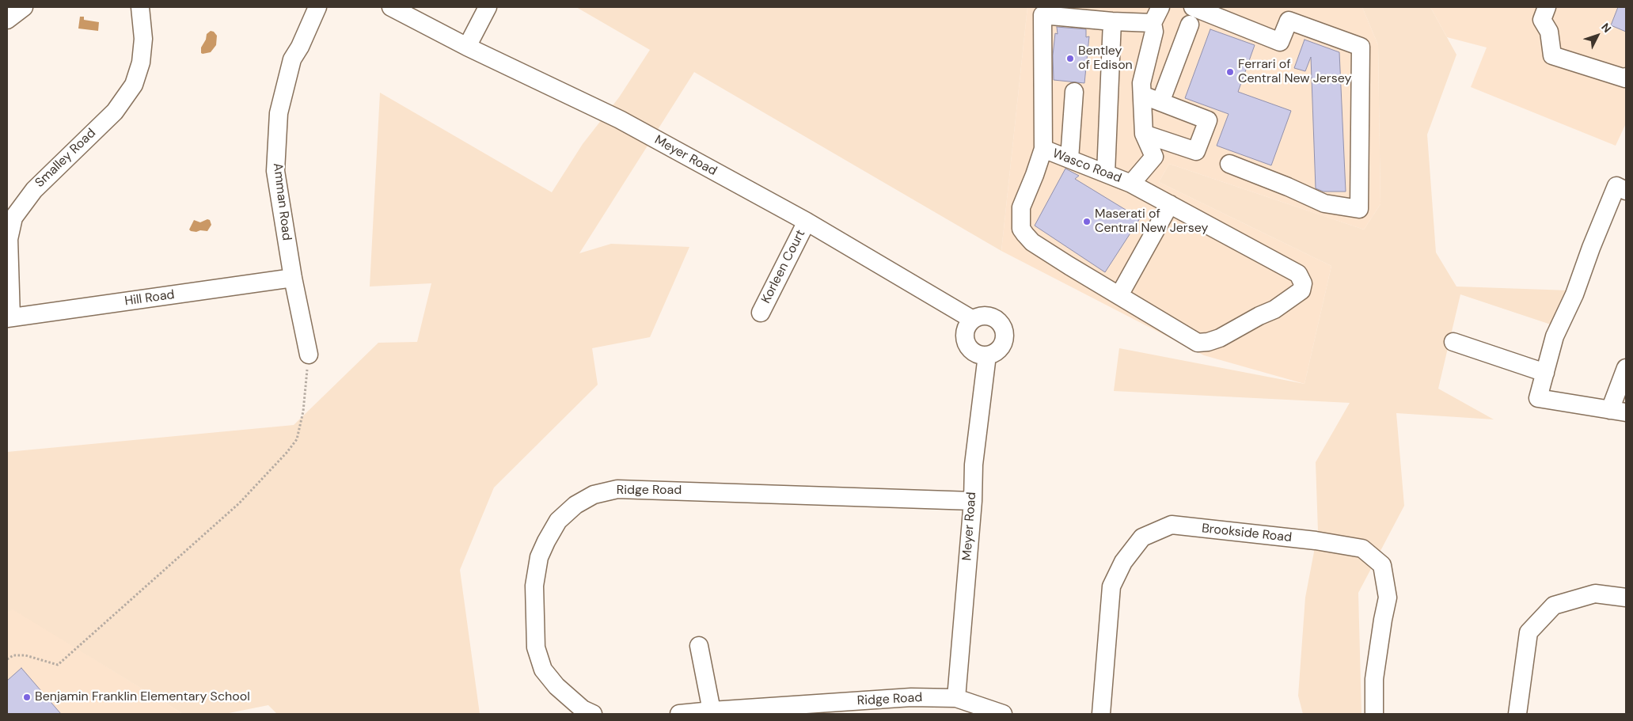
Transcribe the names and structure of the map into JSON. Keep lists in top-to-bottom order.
{
  "streets": {
    "street": [
      "Meyer Road",
      "Smalley Road",
      "Wasco Road",
      "Amman Road",
      "Korleen Court",
      "Hill Road",
      "Ridge Road",
      "Brookside Road"
    ]
  },
  "crossings": [
    ["Meyer Road", "Korleen Court"],
    ["Meyer Road", "Ridge Road"],
    ["Smalley Road", "Hill Road"],
    ["Amman Road", "Hill Road"]
  ],
  "places": [
    "Bentley of Edison",
    "Ferrari of Central New Jersey",
    "Maserati of Central New Jersey",
    "Benjamin Franklin Elementary School"
  ],
  "north": "top right"
}
